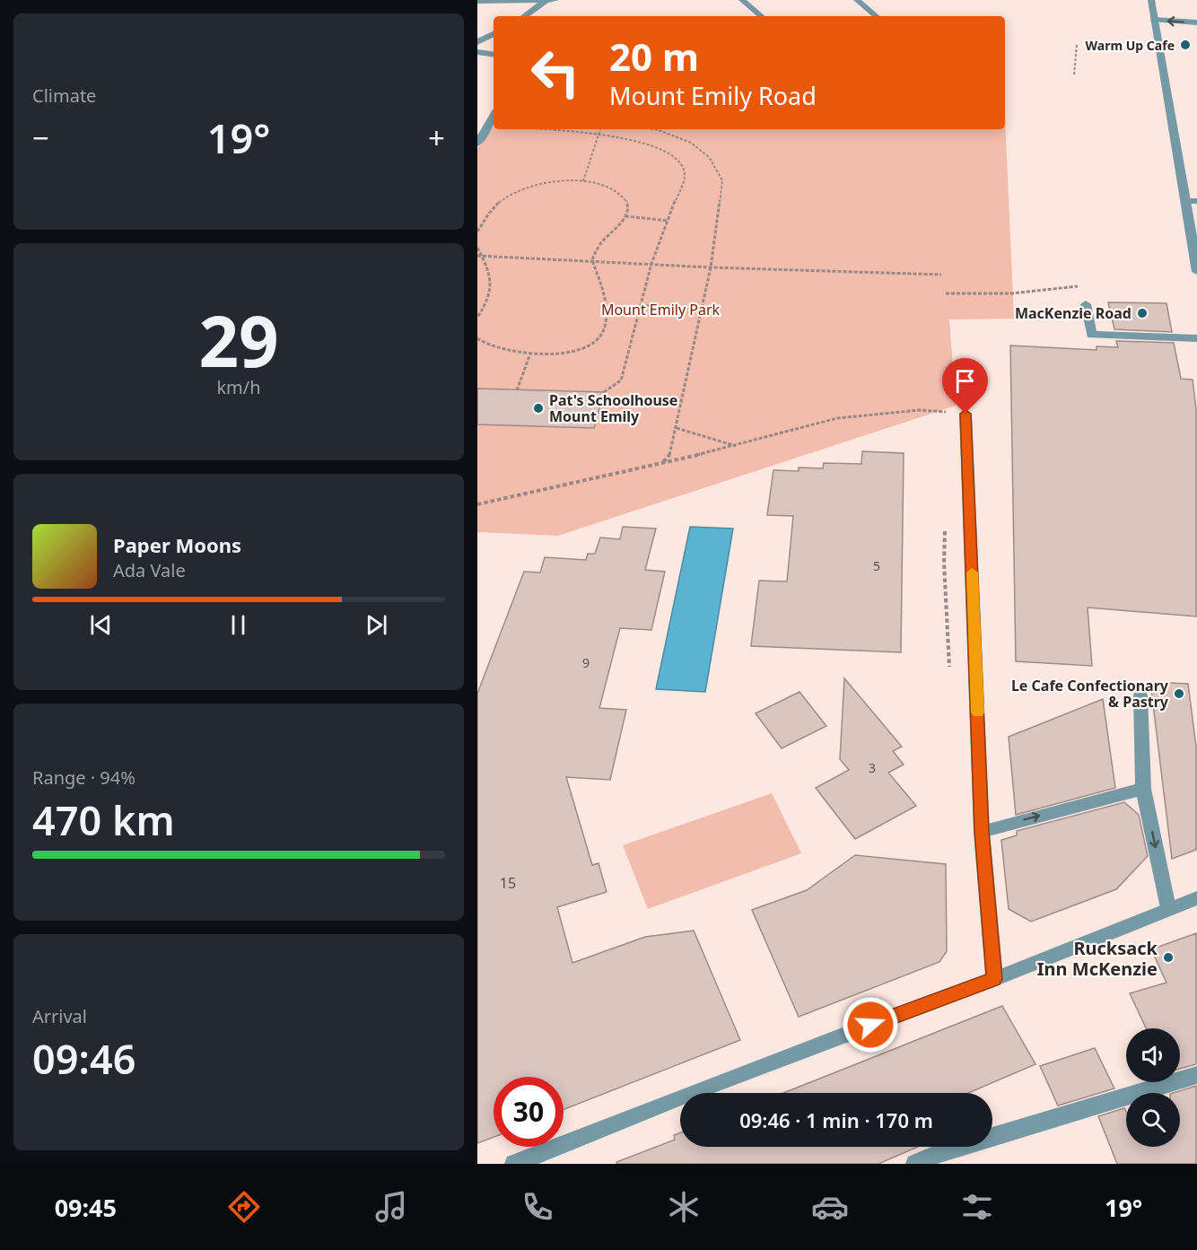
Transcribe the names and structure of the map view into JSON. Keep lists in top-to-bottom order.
{
  "parks": ["Mount Emily Park"],
  "places": [
    "Warm Up Cafe",
    "MacKenzie Road",
    "Pat's Schoolhouse Mount Emily",
    "Le Cafe Confectionary & Pastry",
    "Rucksack Inn McKenzie"
  ],
  "house_numbers": [
    "5",
    "9",
    "3",
    "15"
  ],
  "page": {
    "tile": [
      "Climate",
      ["29", "km/h"],
      ["Range · 94%", "470 km"],
      ["Arrival", "09:46"]
    ],
    "turn": ["20 m", "Mount Emily Road"],
    "heat": ["−", "19°", "+"],
    "song": ["Paper Moons", "Ada Vale"],
    "limit": "30",
    "trip": "09:46 · 1 min · 170 m",
    "tabs": ["09:45", "19°"]
  }
}
